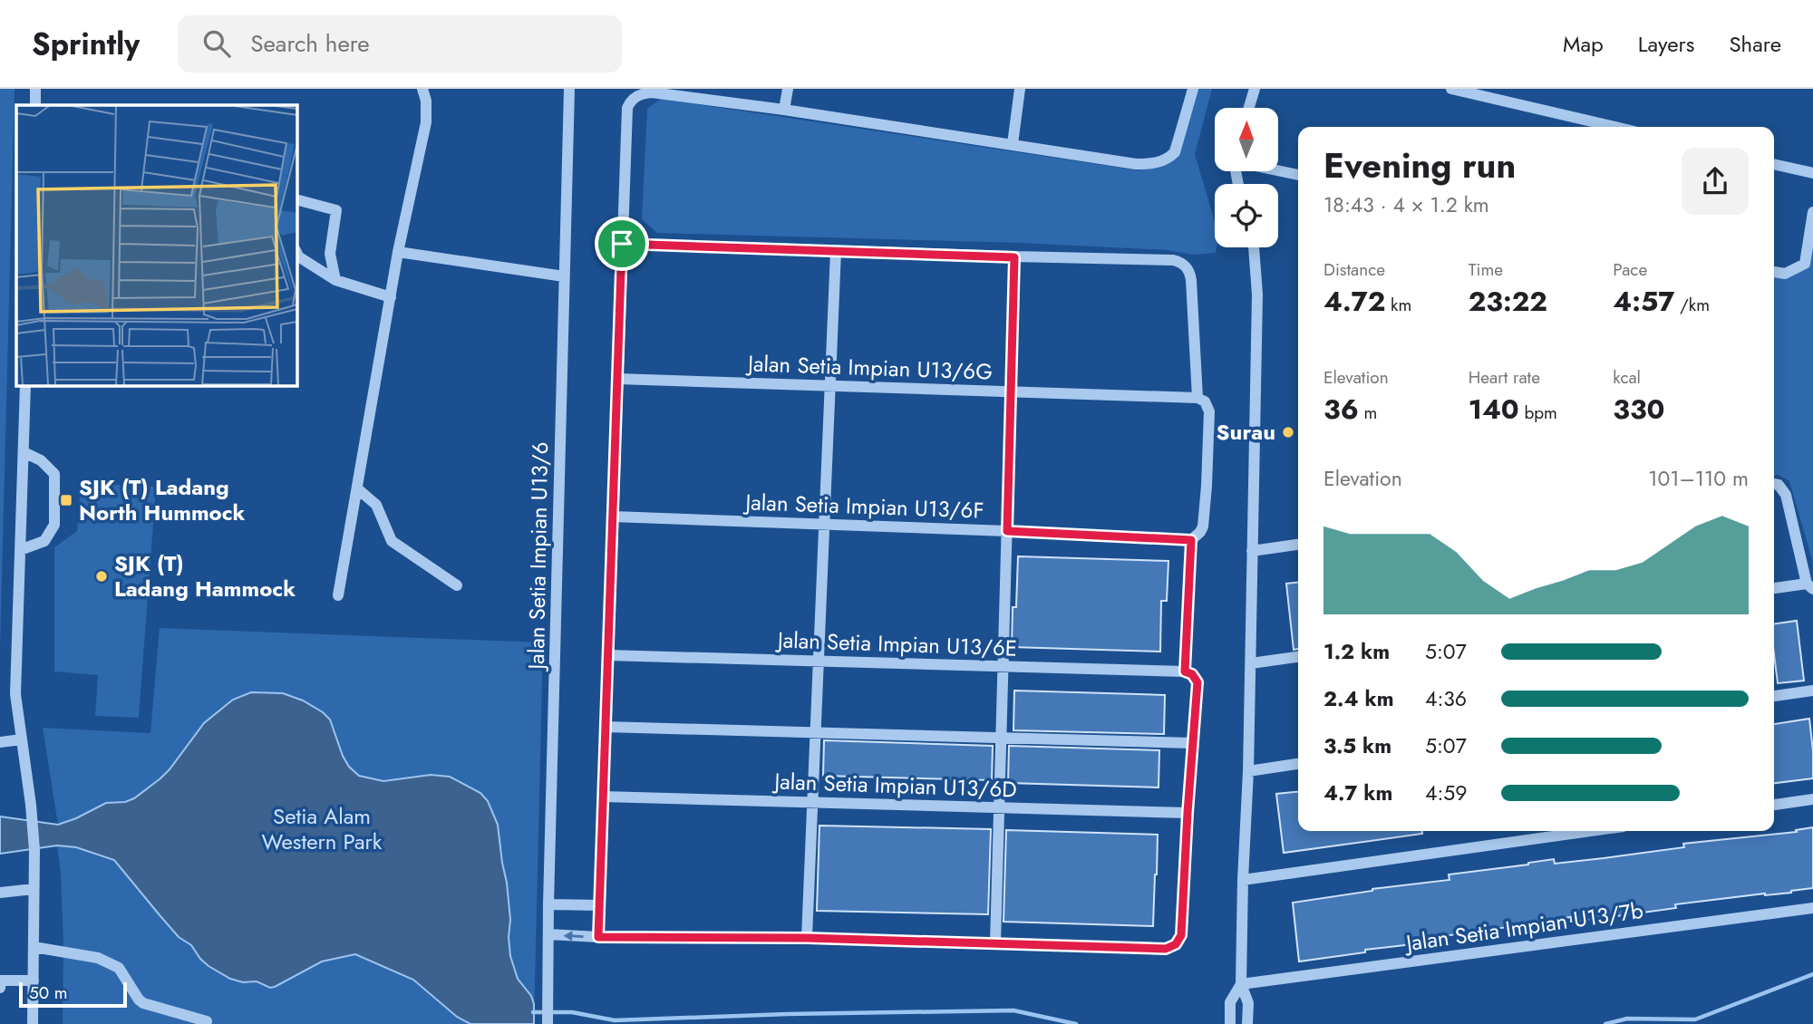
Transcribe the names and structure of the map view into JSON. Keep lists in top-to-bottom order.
{
  "streets": {
    "street": [
      "Jalan Setia Impian U13/6G",
      "Jalan Setia Impian U13/6F",
      "Jalan Setia Impian U13/6",
      "Jalan Setia Impian U13/6E",
      "Jalan Setia Impian U13/6D",
      "Jalan Setia Impian U13/7b"
    ]
  },
  "parks": ["Setia Alam Western Park"],
  "places": {
    "other": ["Surau", "SJK (T) Ladang Hammock"],
    "transit": ["SJK (T) Ladang North Hummock"]
  },
  "scale_bar": "50 m",
  "north": "top",
  "page": {
    "header": "Sprintly",
    "search": "Search here",
    "nav": ["Map", "Layers", "Share"],
    "heading": ["Evening run", "18:43 · 4 × 1.2 km"],
    "stats": [
      ["Distance", "4.72 km"],
      ["Time", "23:22"],
      ["Pace", "4:57 /km"],
      ["Elevation", "36 m"],
      ["Heart rate", "140 bpm"],
      ["kcal", "330"]
    ],
    "chart": ["Elevation", "101–110 m"],
    "list": [
      {
        "name": "1.2 km",
        "note": "5:07"
      },
      {
        "name": "2.4 km",
        "note": "4:36"
      },
      {
        "name": "3.5 km",
        "note": "5:07"
      },
      {
        "name": "4.7 km",
        "note": "4:59"
      }
    ],
    "scale": "50 m"
  }
}
